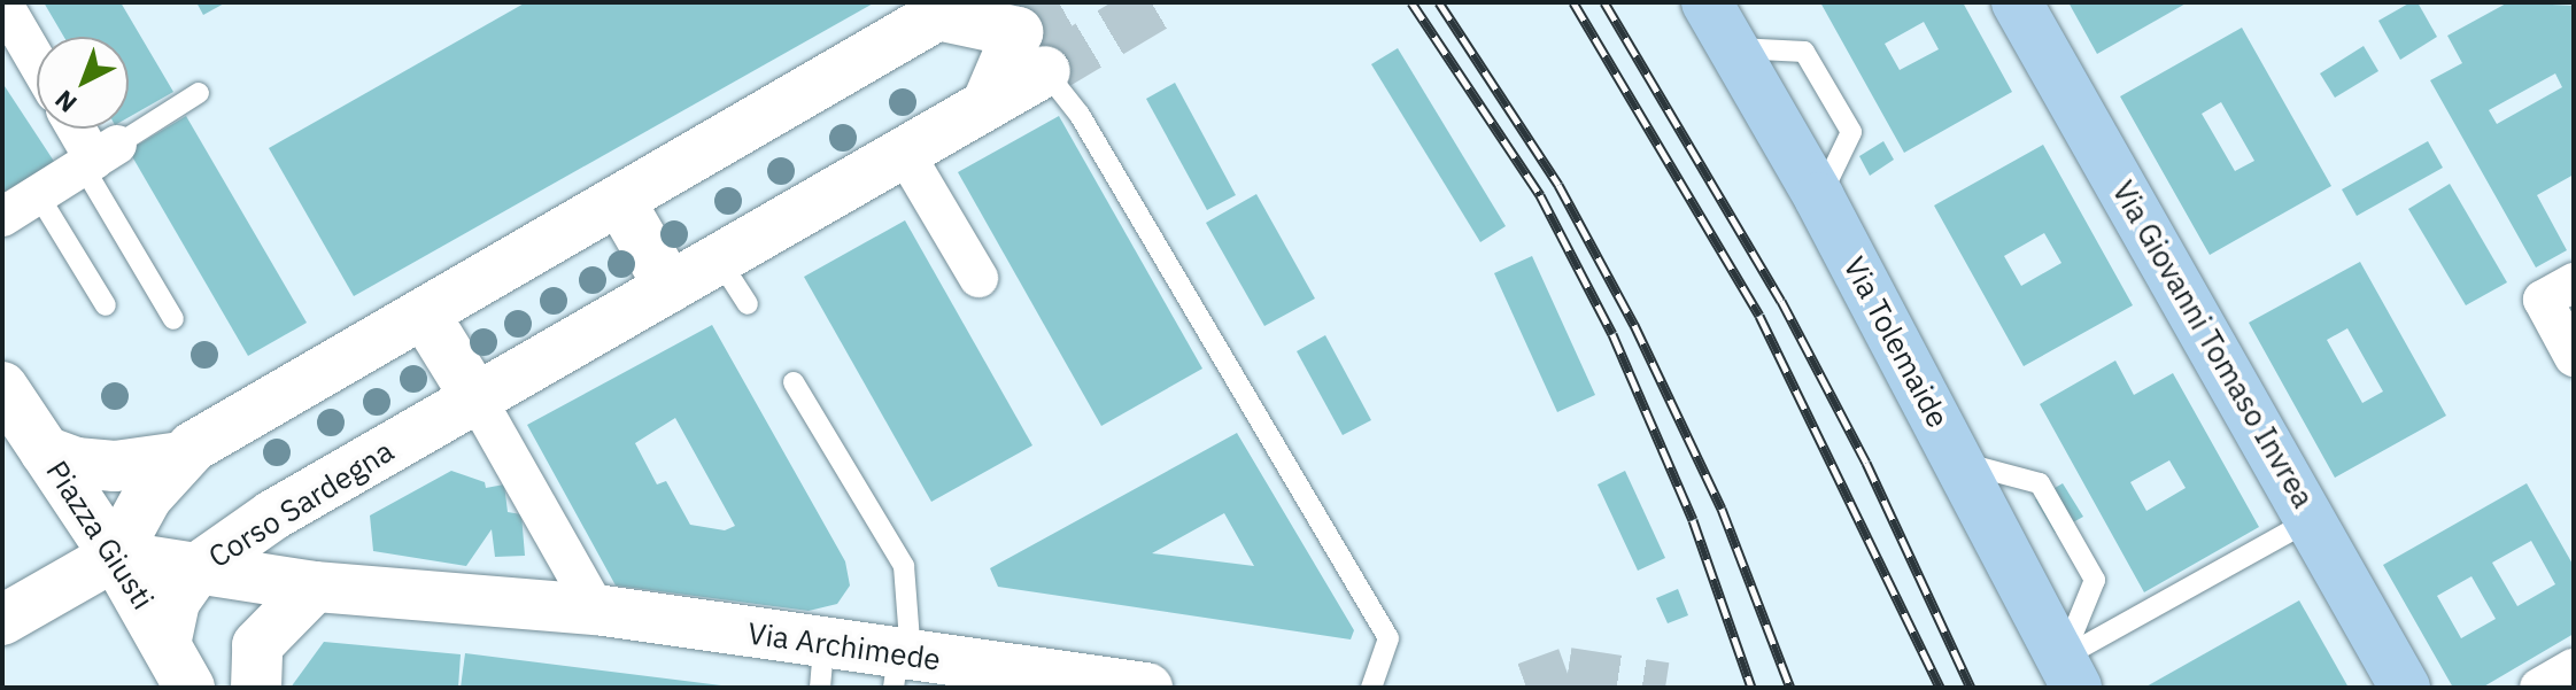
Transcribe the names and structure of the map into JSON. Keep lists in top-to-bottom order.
{
  "streets": {
    "main road": [
      "Via Tolemaide",
      "Via Giovanni Tomaso Invrea",
      "Corso Sardegna",
      "Piazza Giusti",
      "Via Archimede"
    ]
  },
  "crossings": [
    ["Corso Sardegna", "Piazza Giusti"],
    ["Corso Sardegna", "Via Archimede"],
    ["Piazza Giusti", "Via Archimede"]
  ],
  "north": "bottom left"
}
